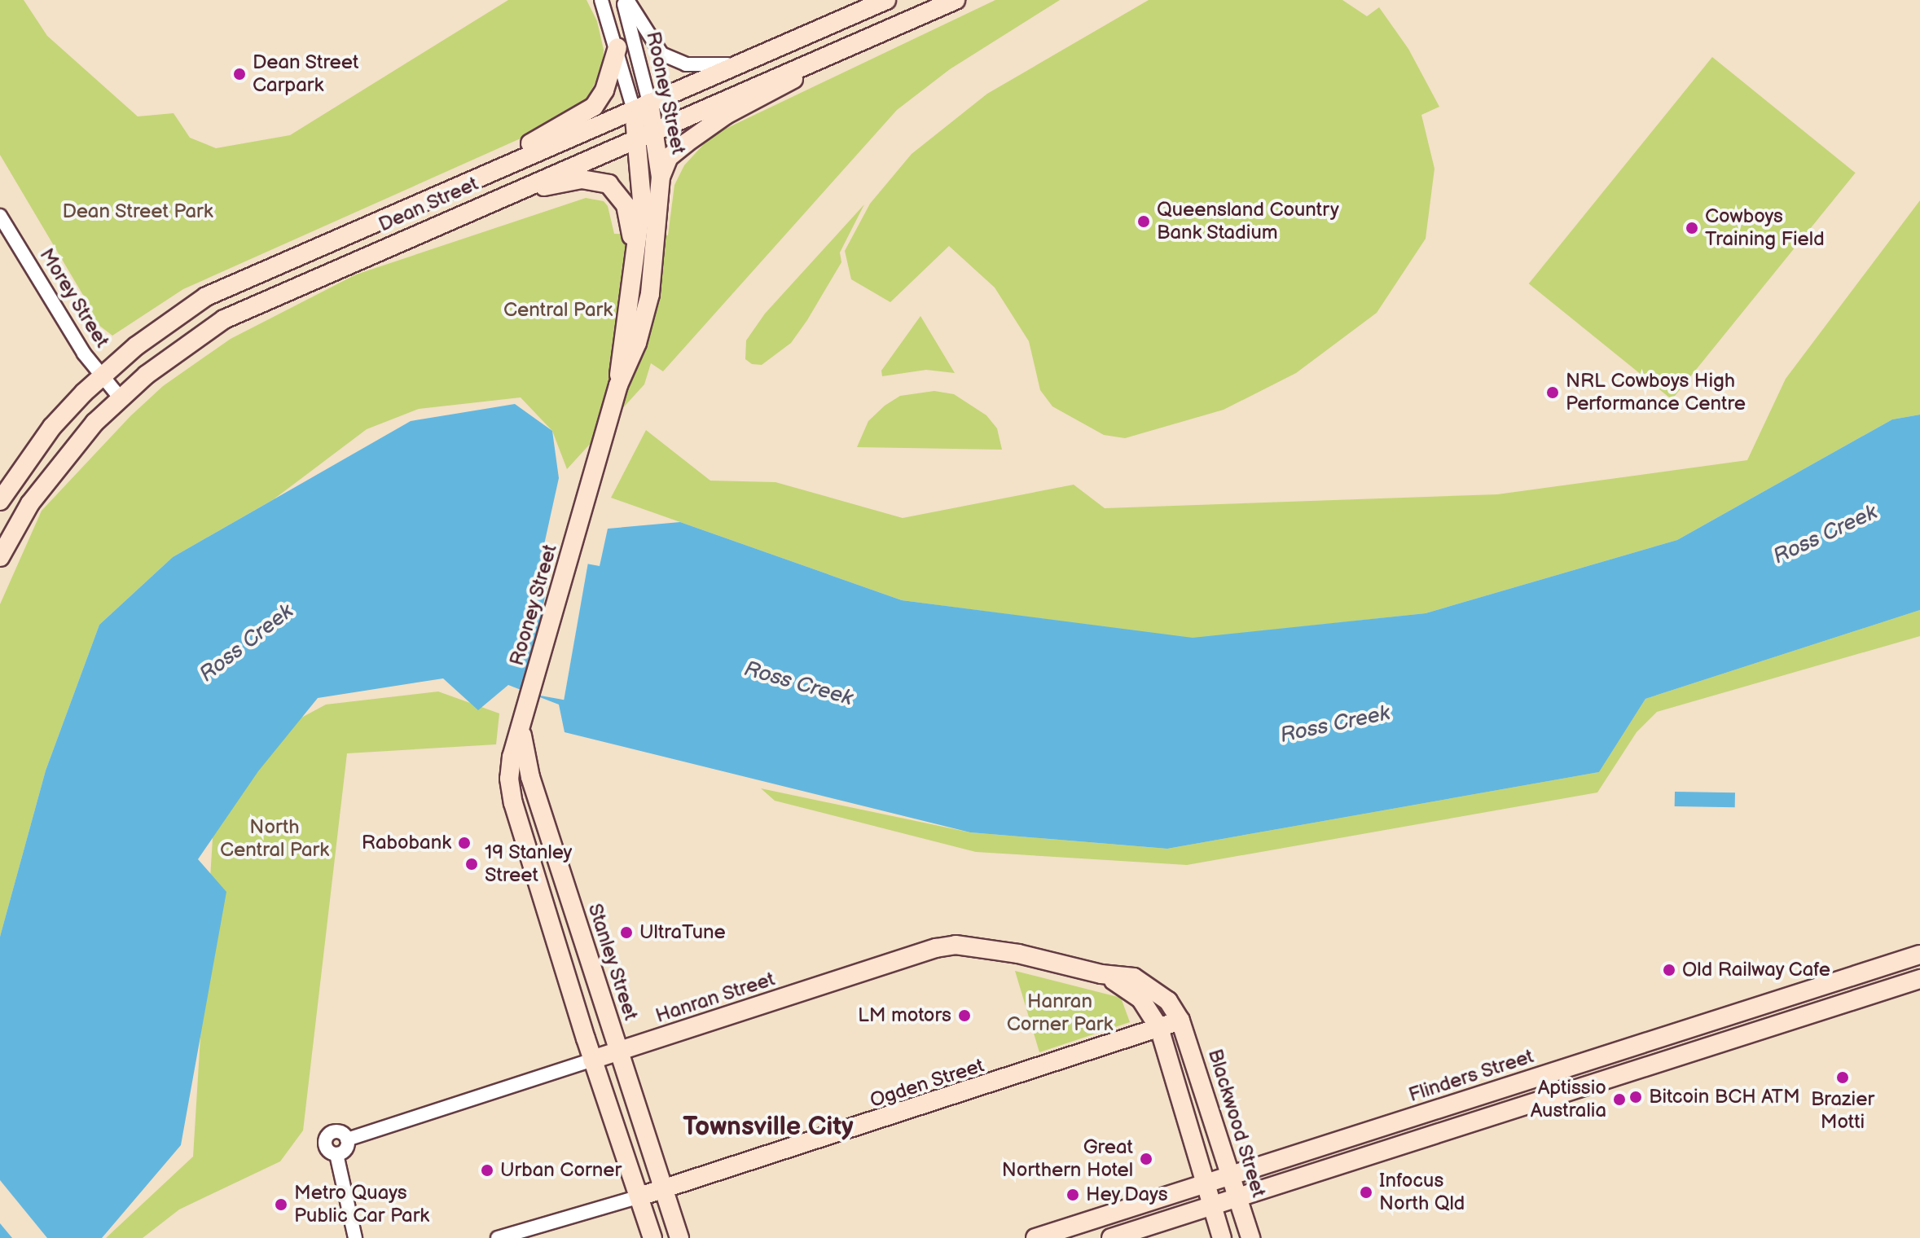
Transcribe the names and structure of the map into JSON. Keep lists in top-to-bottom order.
{
  "streets": {
    "main road": [
      "Rooney Street",
      "Dean Street",
      "Stanley Street",
      "Hanran Street",
      "Flinders Street",
      "Ogden Street",
      "Blackwood Street"
    ],
    "street": ["Morey Street"]
  },
  "crossings": [
    ["Rooney Street", "Dean Street"],
    ["Rooney Street", "Stanley Street"],
    ["Dean Street", "Morey Street"],
    ["Stanley Street", "Hanran Street"],
    ["Stanley Street", "Ogden Street"],
    ["Hanran Street", "Ogden Street"],
    ["Hanran Street", "Blackwood Street"],
    ["Flinders Street", "Blackwood Street"],
    ["Ogden Street", "Blackwood Street"]
  ],
  "districts": ["Townsville City"],
  "water": ["Ross Creek"],
  "parks": [
    "Dean Street Park",
    "Central Park",
    "North Central Park",
    "Hanran Corner Park"
  ],
  "places": [
    "Dean Street Carpark",
    "Queensland Country Bank Stadium",
    "Cowboys Training Field",
    "NRL Cowboys High Performance Centre",
    "Rabobank",
    "19 Stanley Street",
    "UltraTune",
    "Old Railway Cafe",
    "LM motors",
    "Brazier Motti",
    "Bitcoin BCH ATM",
    "Aptissio Australia",
    "Great Northern Hotel",
    "Urban Corner",
    "Infocus North Qld",
    "Hey Days",
    "Metro Quays Public Car Park"
  ]
}
